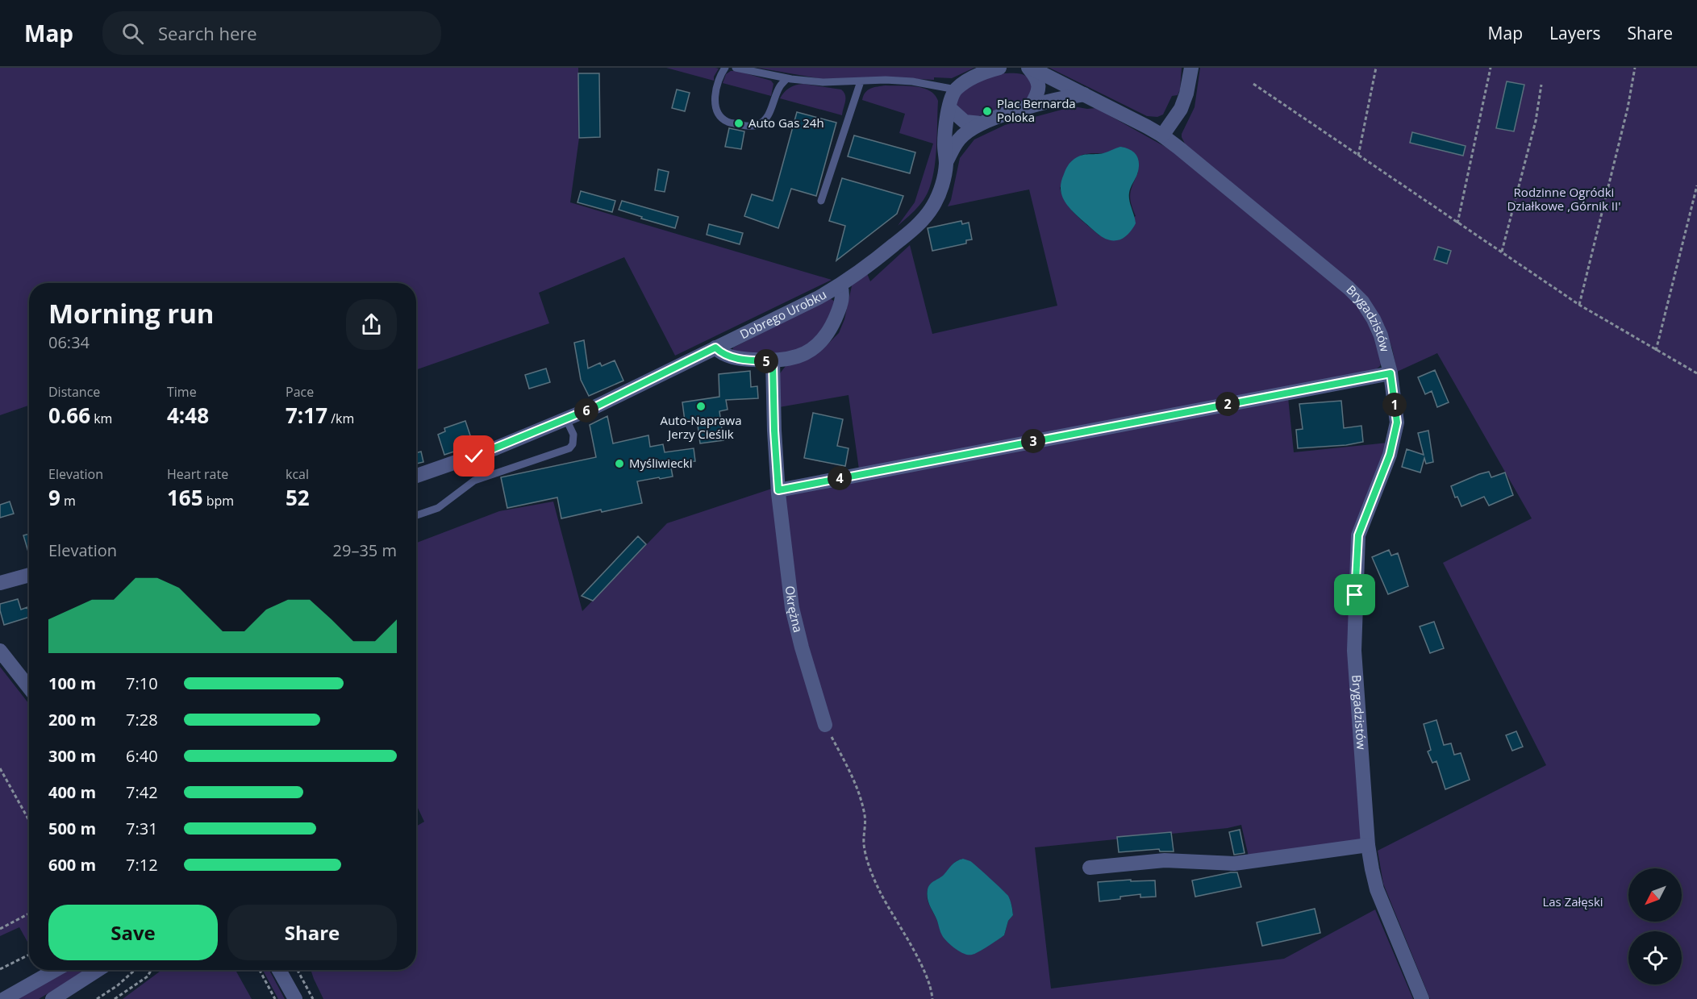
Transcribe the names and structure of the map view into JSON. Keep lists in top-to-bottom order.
{
  "streets": {
    "street": ["Dobrego Urobku", "Brygadzistów", "Okrężna"]
  },
  "parks": ["Rodzinne Ogródki Działkowe ,Górnik II'", "Las Załęski"],
  "places": [
    "Plac Bernarda Poloka",
    "Auto Gas 24h",
    "Auto-Naprawa Jerzy Cieślik",
    "Myśliwiecki"
  ],
  "north": "bottom left",
  "page": {
    "header": "Map",
    "search": "Search here",
    "nav": ["Map", "Layers", "Share"],
    "heading": ["Morning run", "06:34"],
    "pins": [
      "5",
      "2",
      "1",
      "6",
      "3",
      "4"
    ],
    "stats": [
      ["Distance", "0.66 km"],
      ["Time", "4:48"],
      ["Pace", "7:17 /km"],
      ["Elevation", "9 m"],
      ["Heart rate", "165 bpm"],
      ["kcal", "52"]
    ],
    "chart": ["Elevation", "29–35 m"],
    "list": [
      {
        "name": "100 m",
        "note": "7:10"
      },
      {
        "name": "200 m",
        "note": "7:28"
      },
      {
        "name": "300 m",
        "note": "6:40"
      },
      {
        "name": "400 m",
        "note": "7:42"
      },
      {
        "name": "500 m",
        "note": "7:31"
      },
      {
        "name": "600 m",
        "note": "7:12"
      }
    ],
    "buttons": ["Save", "Share"]
  }
}
